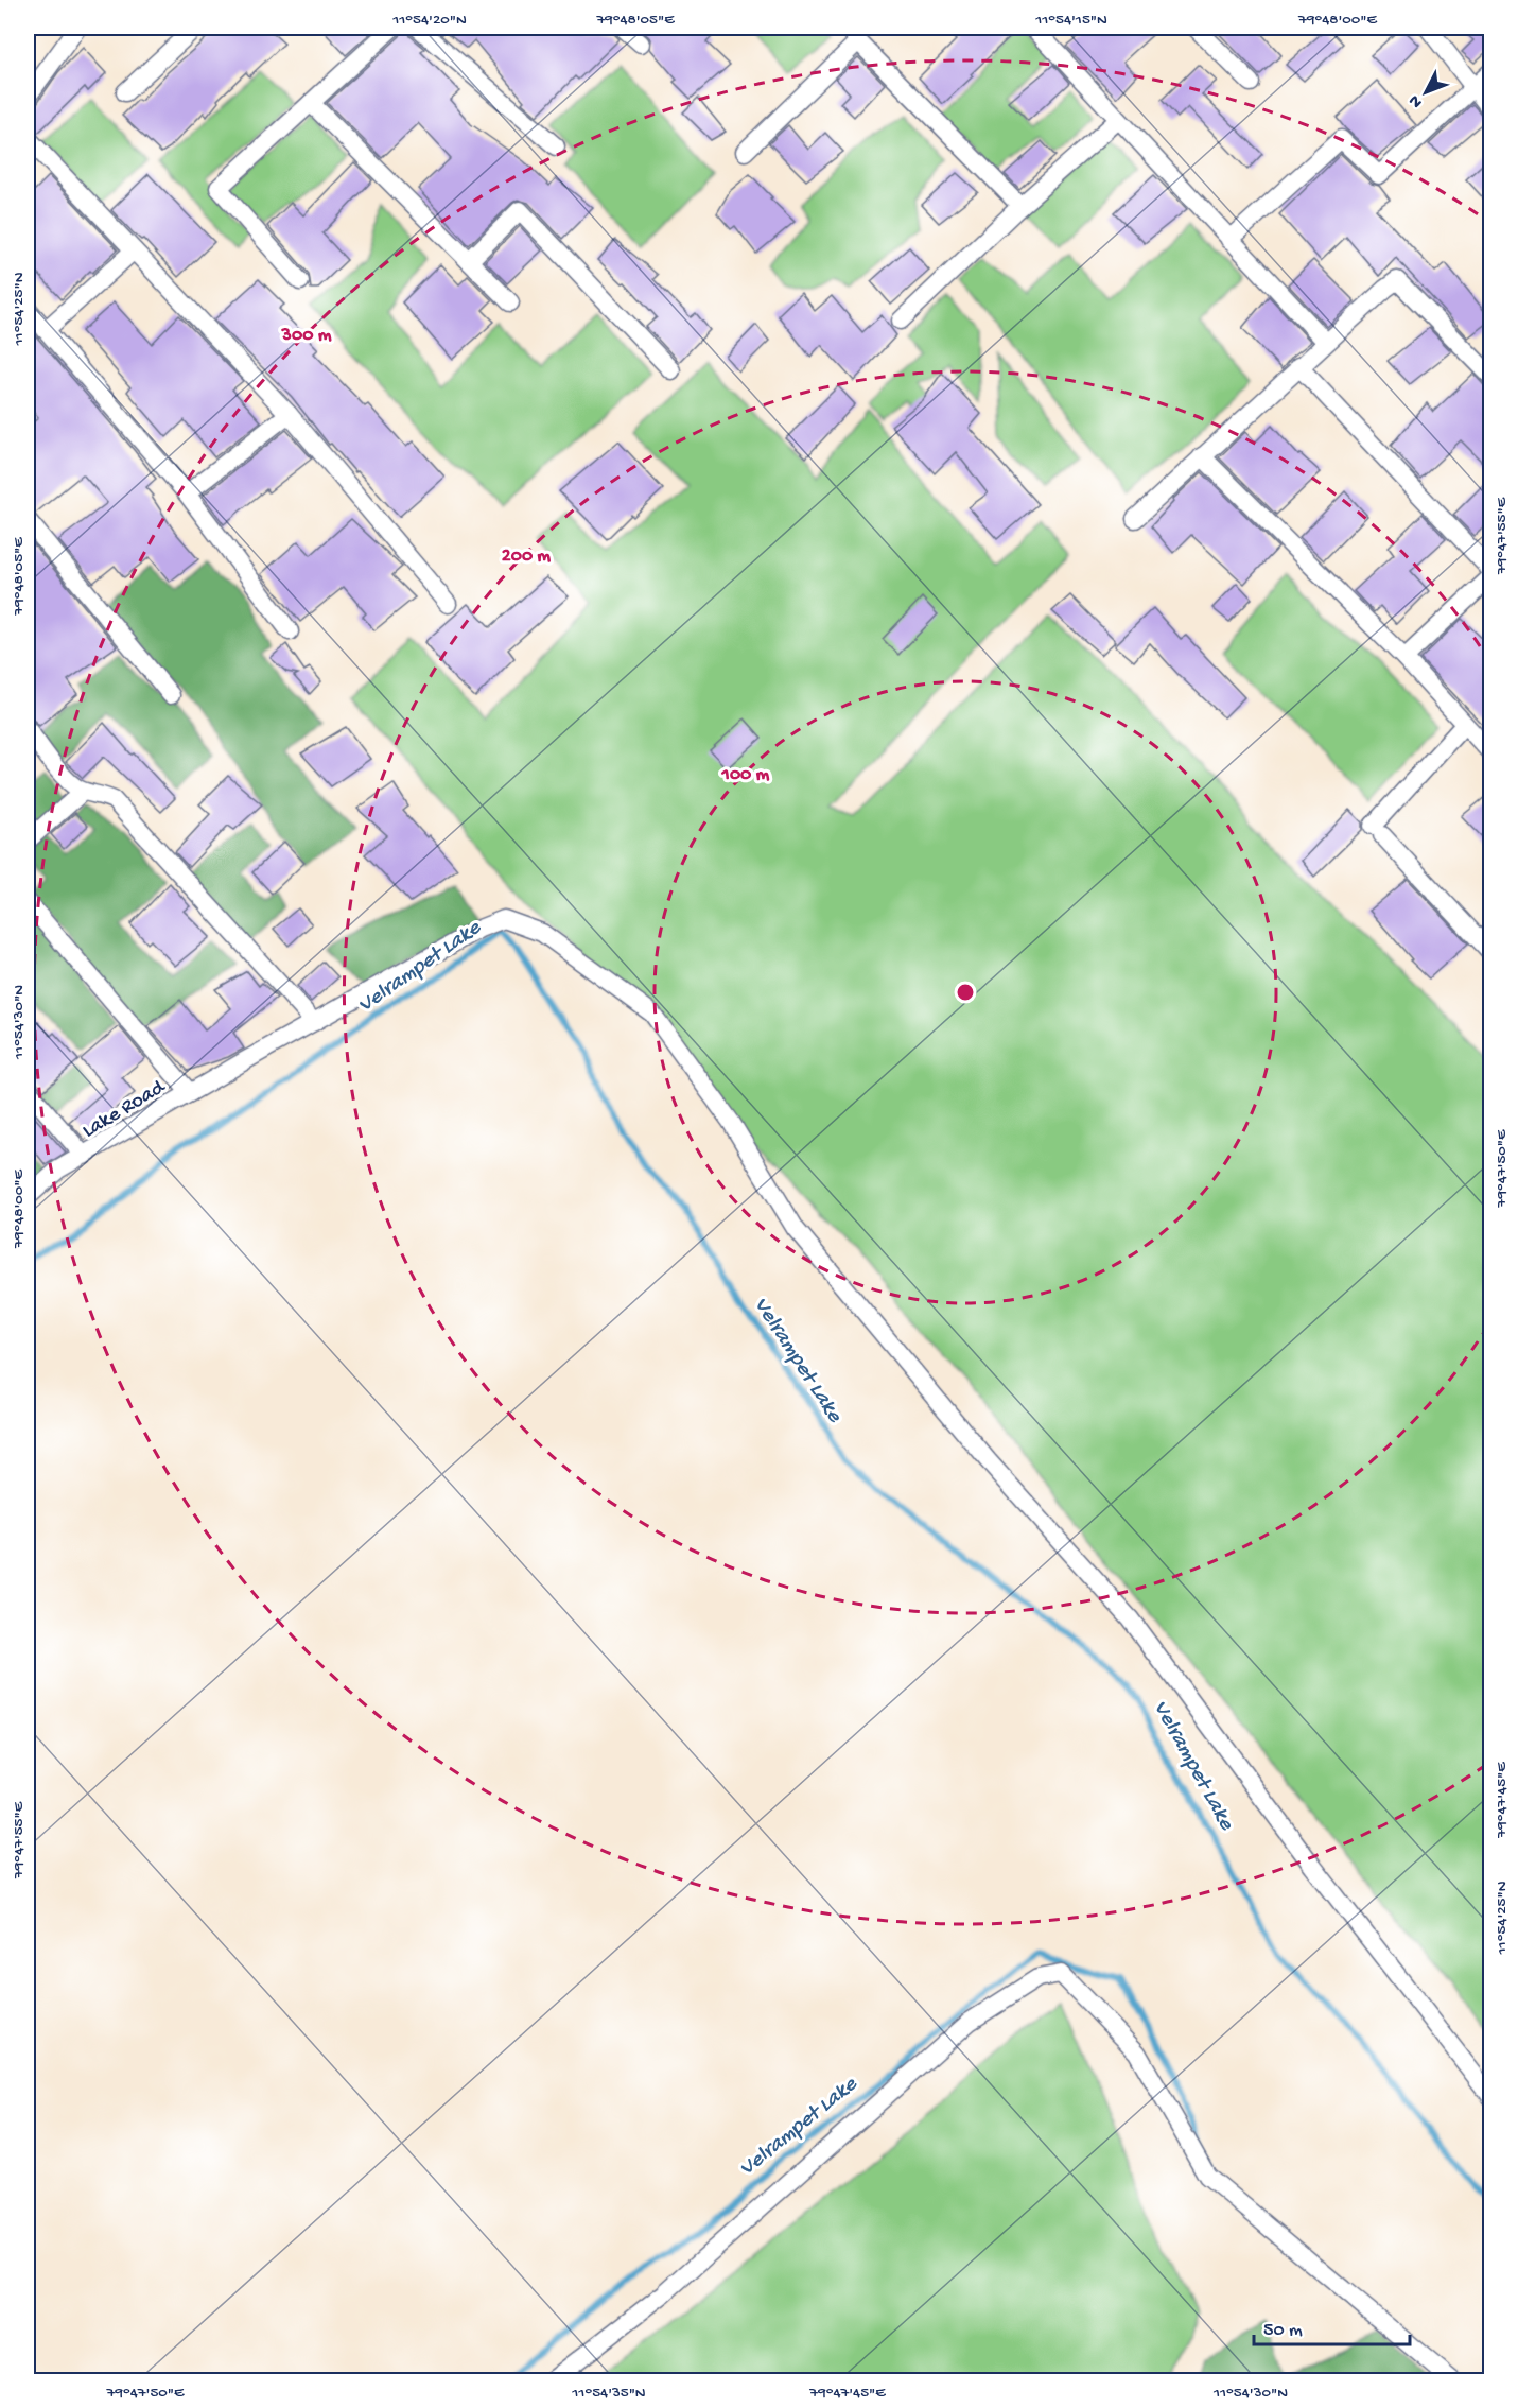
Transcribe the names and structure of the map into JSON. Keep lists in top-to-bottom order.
{
  "streets": {
    "street": ["Lake Road"]
  },
  "water": ["Velrampet Lake"],
  "scale_bar": "50 m",
  "north": "bottom left",
  "coordinates": [
    "11°54'20\"N",
    "79°48'05\"E",
    "11°54'15\"N",
    "79°48'00\"E",
    "11°54'25\"N",
    "79°47'55\"E",
    "11°54'30\"N",
    "79°47'50\"E",
    "79°47'45\"E",
    "11°54'35\"N"
  ],
  "rings": ["300 m", "200 m", "100 m"]
}
